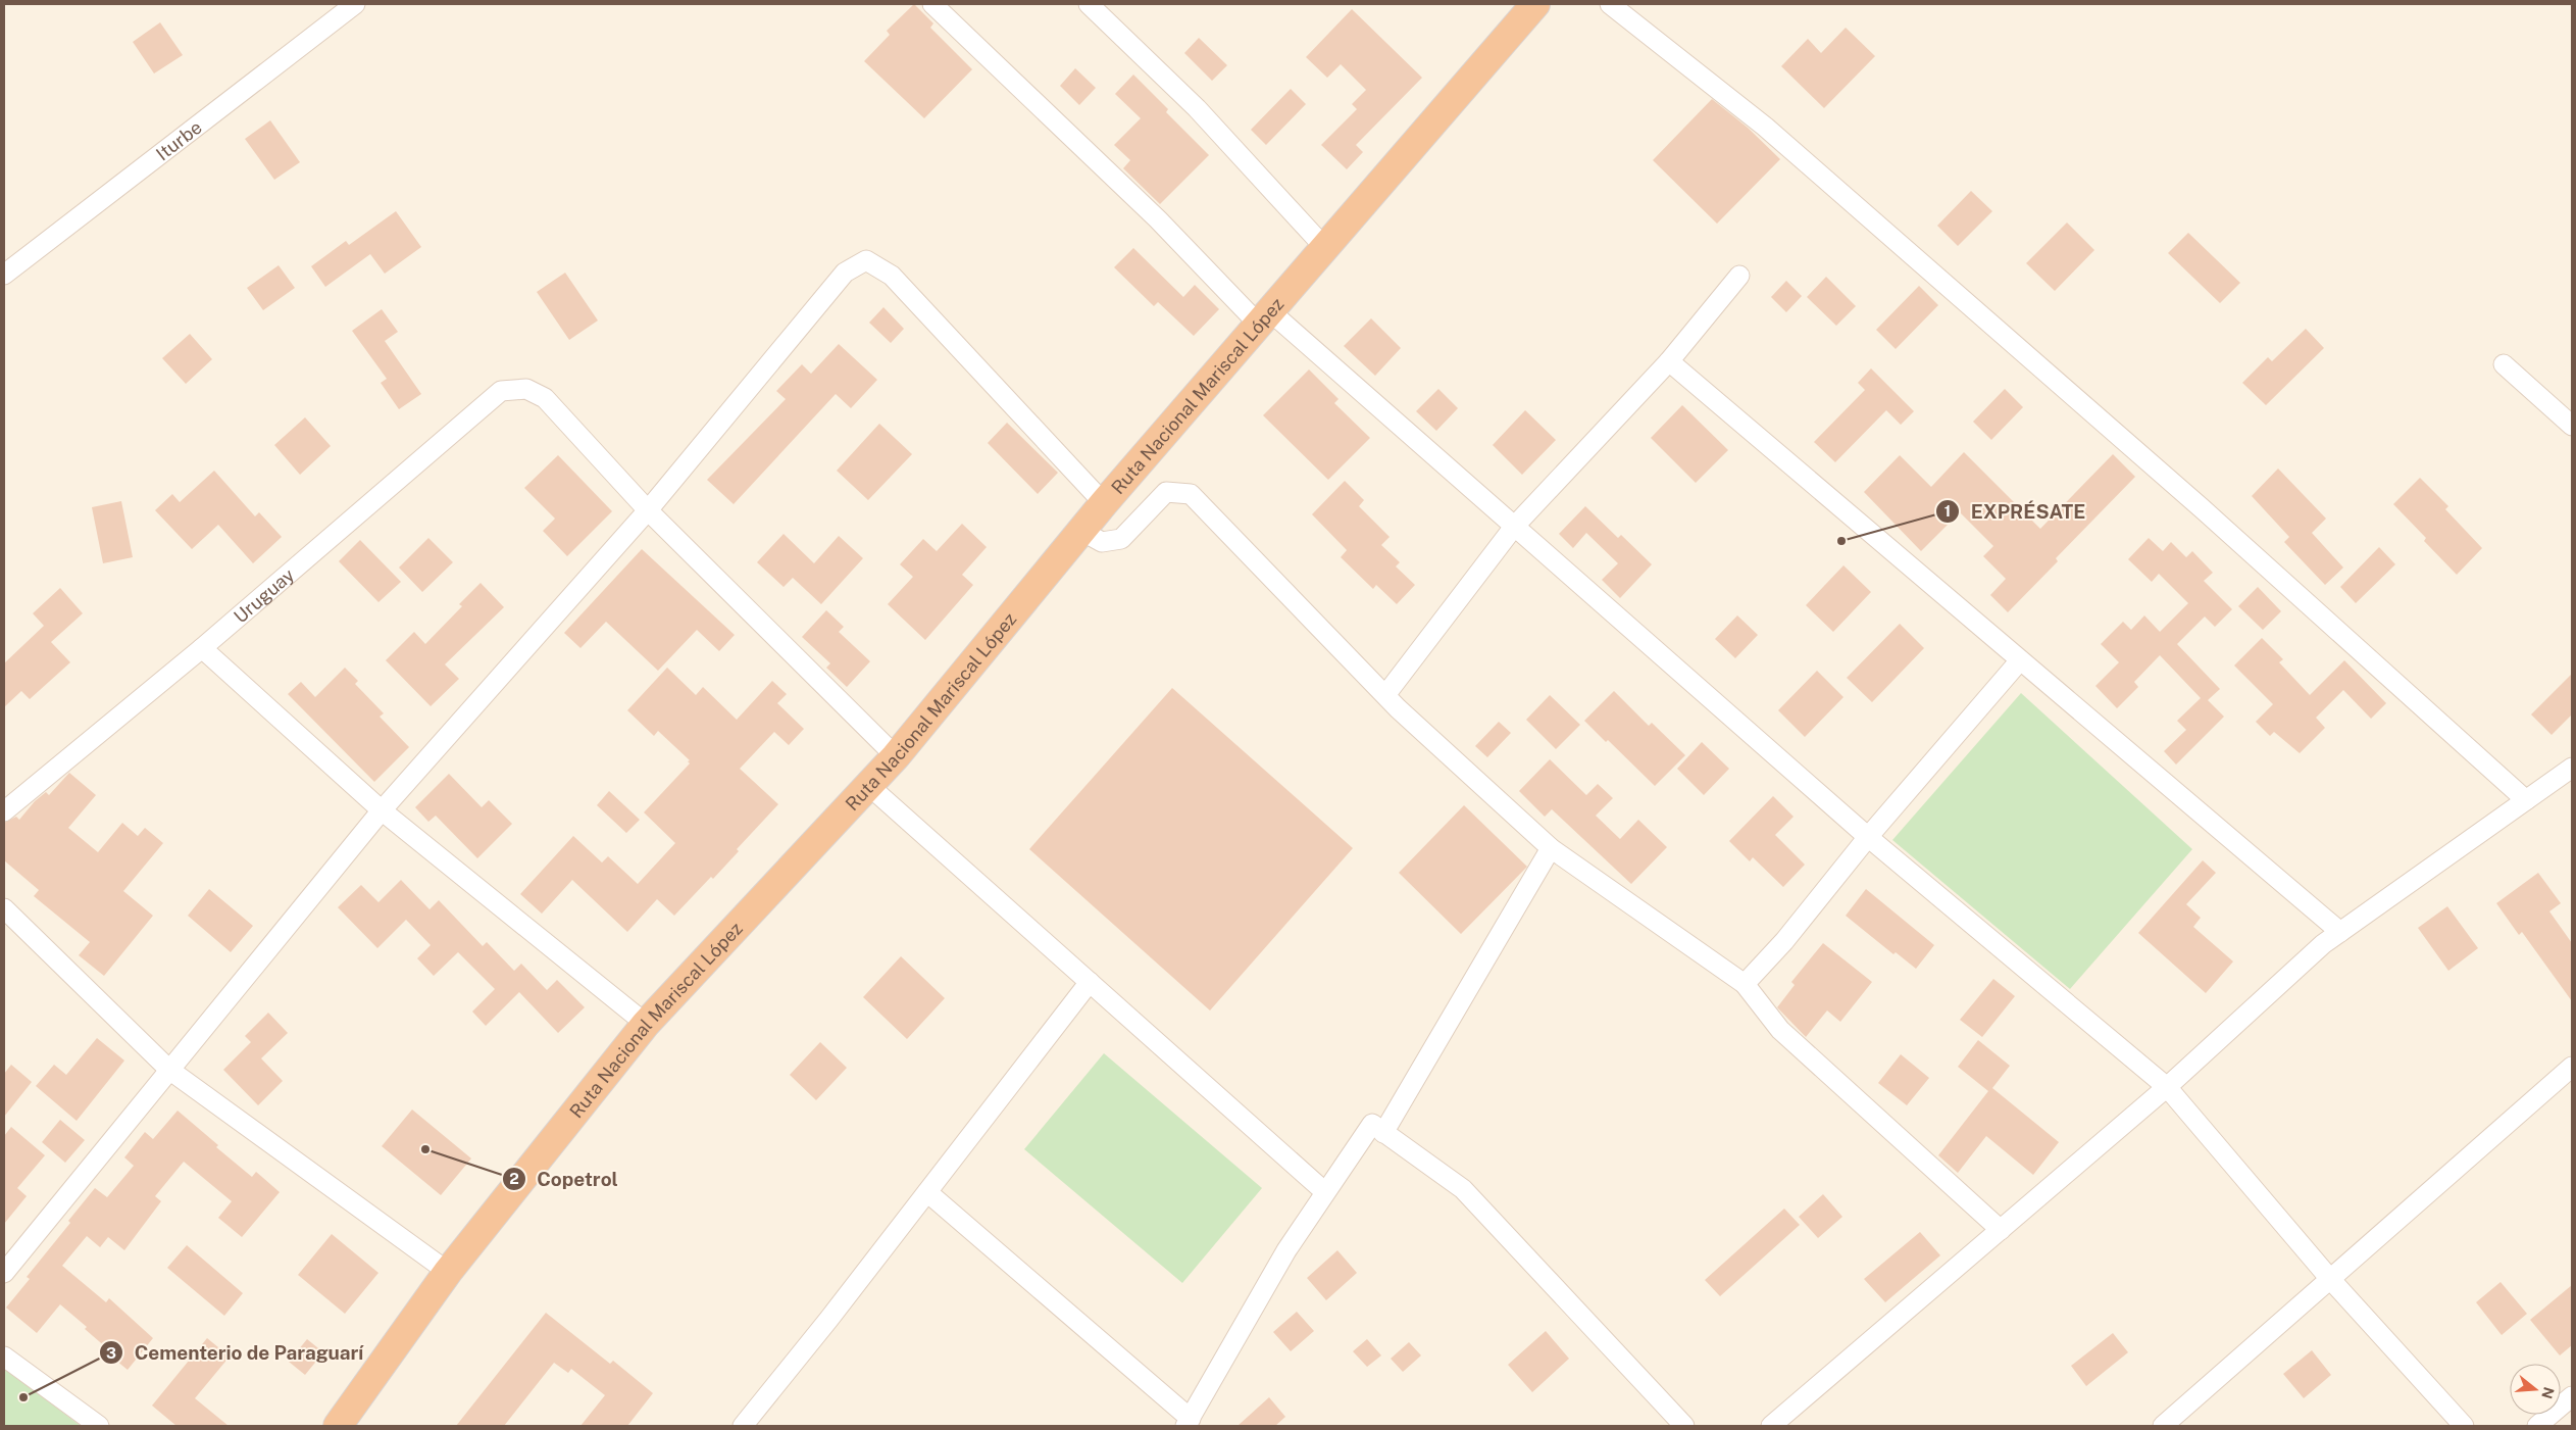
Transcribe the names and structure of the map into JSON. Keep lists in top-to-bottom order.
{
  "streets": {
    "highway": ["Ruta Nacional Mariscal López"],
    "street": ["Iturbe", "Uruguay"]
  },
  "places": ["EXPRÉSATE", "Copetrol", "Cementerio de Paraguarí"],
  "north": "right"
}
